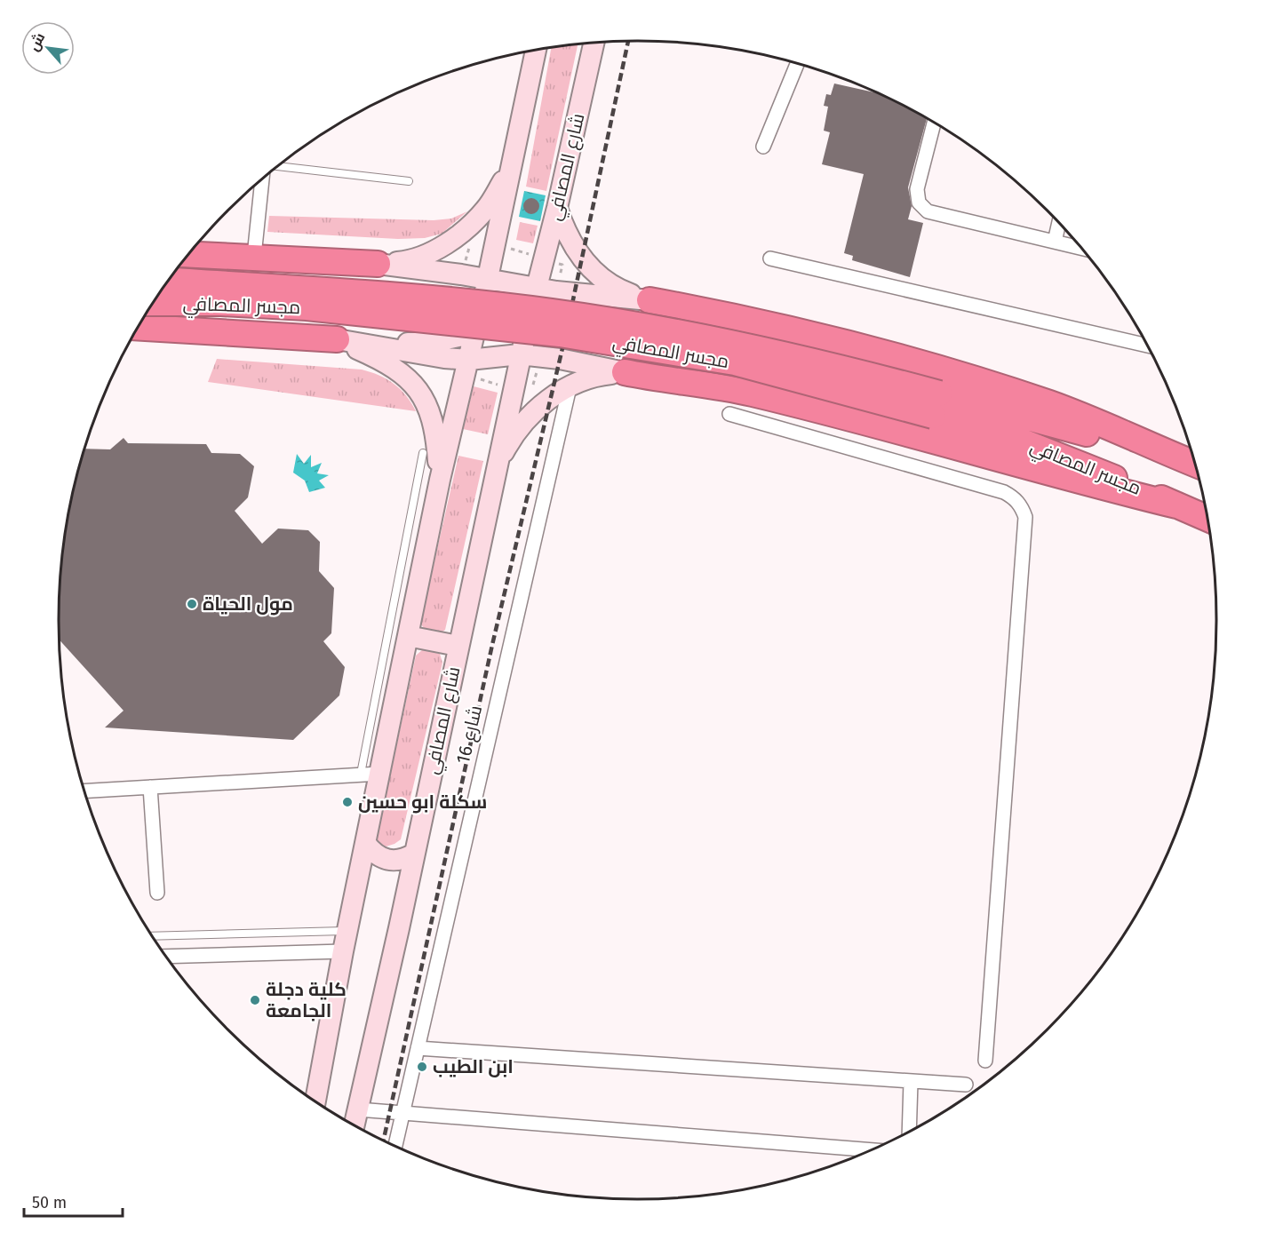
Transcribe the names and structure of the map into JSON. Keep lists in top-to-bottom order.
{
  "streets": {
    "highway": ["مجسر المصافي"],
    "main road": ["شارع المصافي"],
    "street": ["شارع 16"]
  },
  "places": [
    "مول الحياة",
    "سكلة ابو حسين",
    "كلية دجلة الجامعة",
    "ابن الطيب"
  ],
  "scale_bar": "50 m",
  "north": "top left"
}
